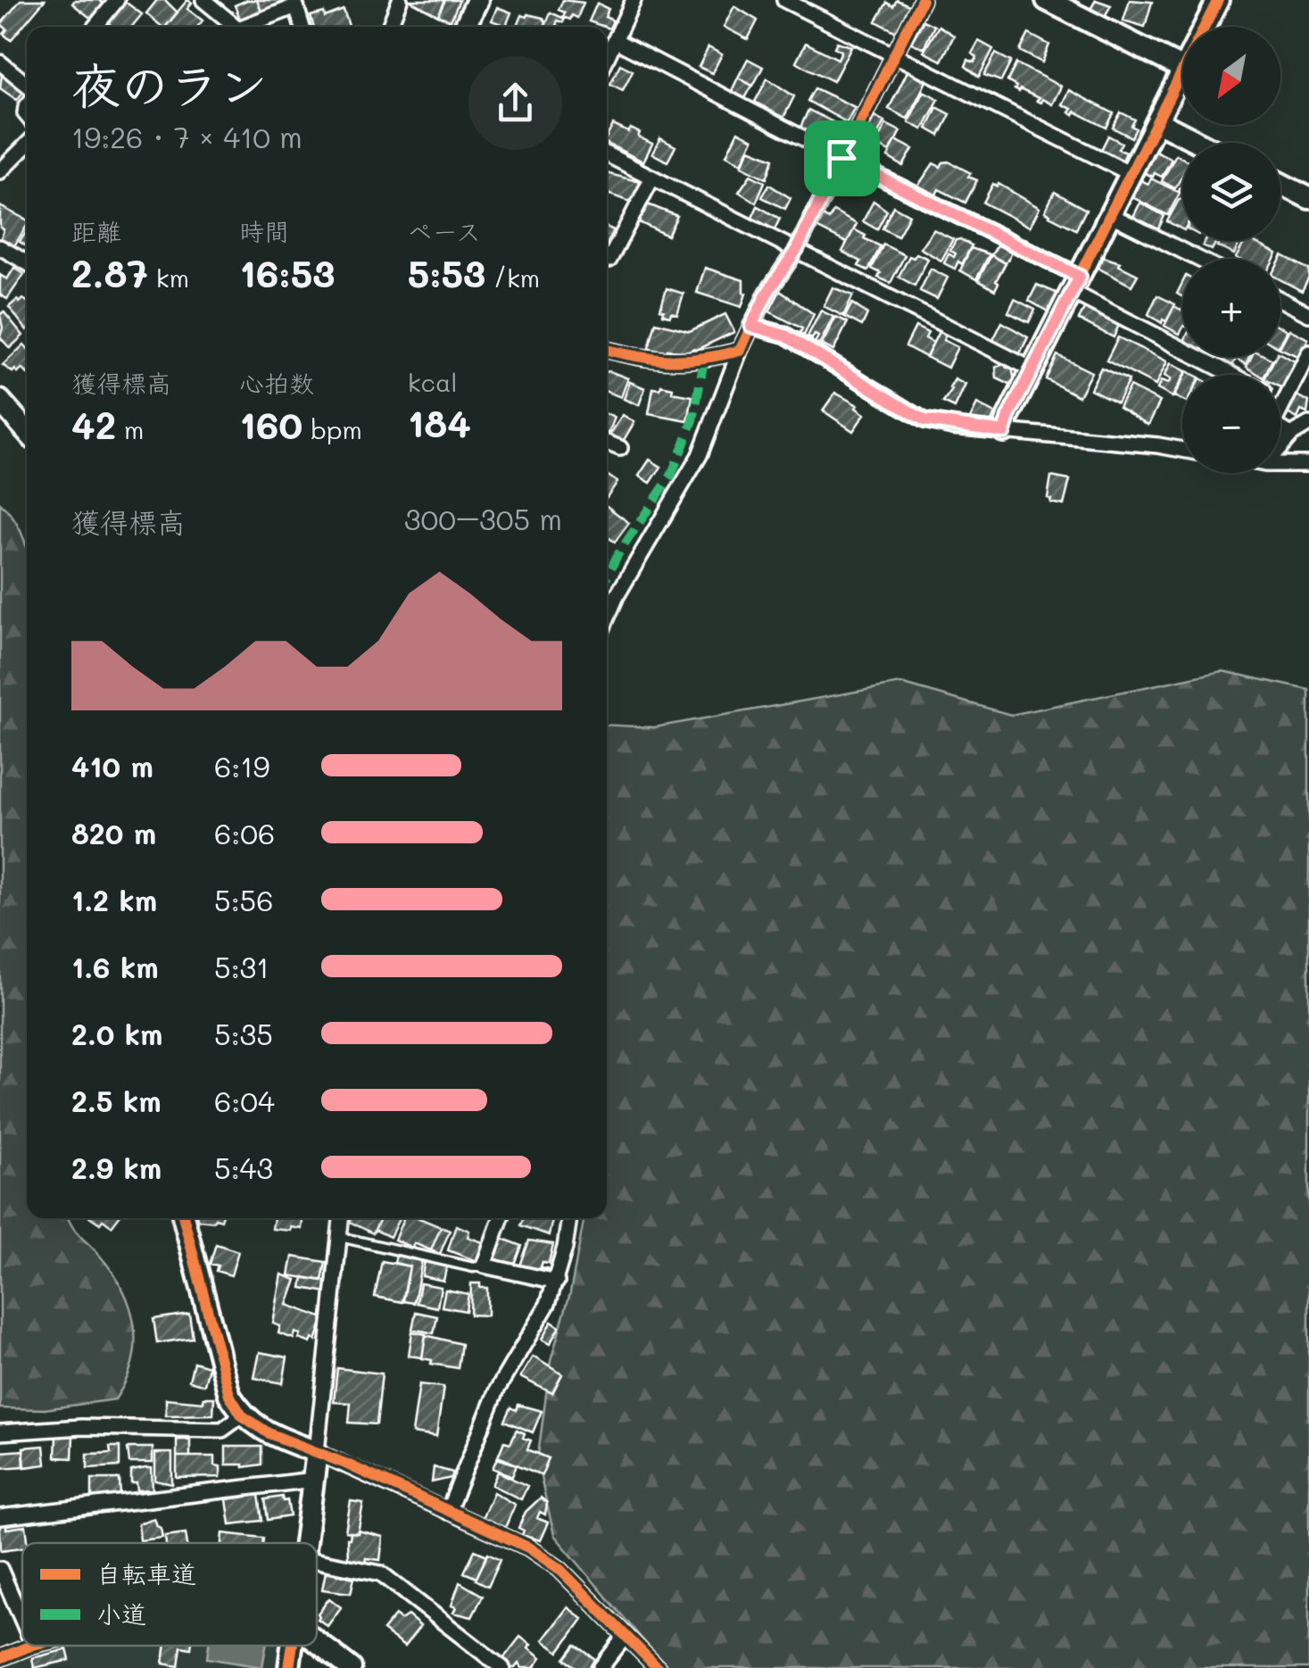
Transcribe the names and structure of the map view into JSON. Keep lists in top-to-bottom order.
{
  "legend": ["自転車道", "小道"],
  "north": "bottom left",
  "page": {
    "map_buttons": ["+", "−"],
    "heading": ["夜のラン", "19:26 · 7 × 410 m"],
    "stats": [
      ["距離", "2.87 km"],
      ["時間", "16:53"],
      ["ペース", "5:53 /km"],
      ["獲得標高", "42 m"],
      ["心拍数", "160 bpm"],
      ["kcal", "184"]
    ],
    "chart": ["獲得標高", "300–305 m"],
    "list": [
      {
        "name": "410 m",
        "note": "6:19"
      },
      {
        "name": "820 m",
        "note": "6:06"
      },
      {
        "name": "1.2 km",
        "note": "5:56"
      },
      {
        "name": "1.6 km",
        "note": "5:31"
      },
      {
        "name": "2.0 km",
        "note": "5:35"
      },
      {
        "name": "2.5 km",
        "note": "6:04"
      },
      {
        "name": "2.9 km",
        "note": "5:43"
      }
    ]
  }
}
